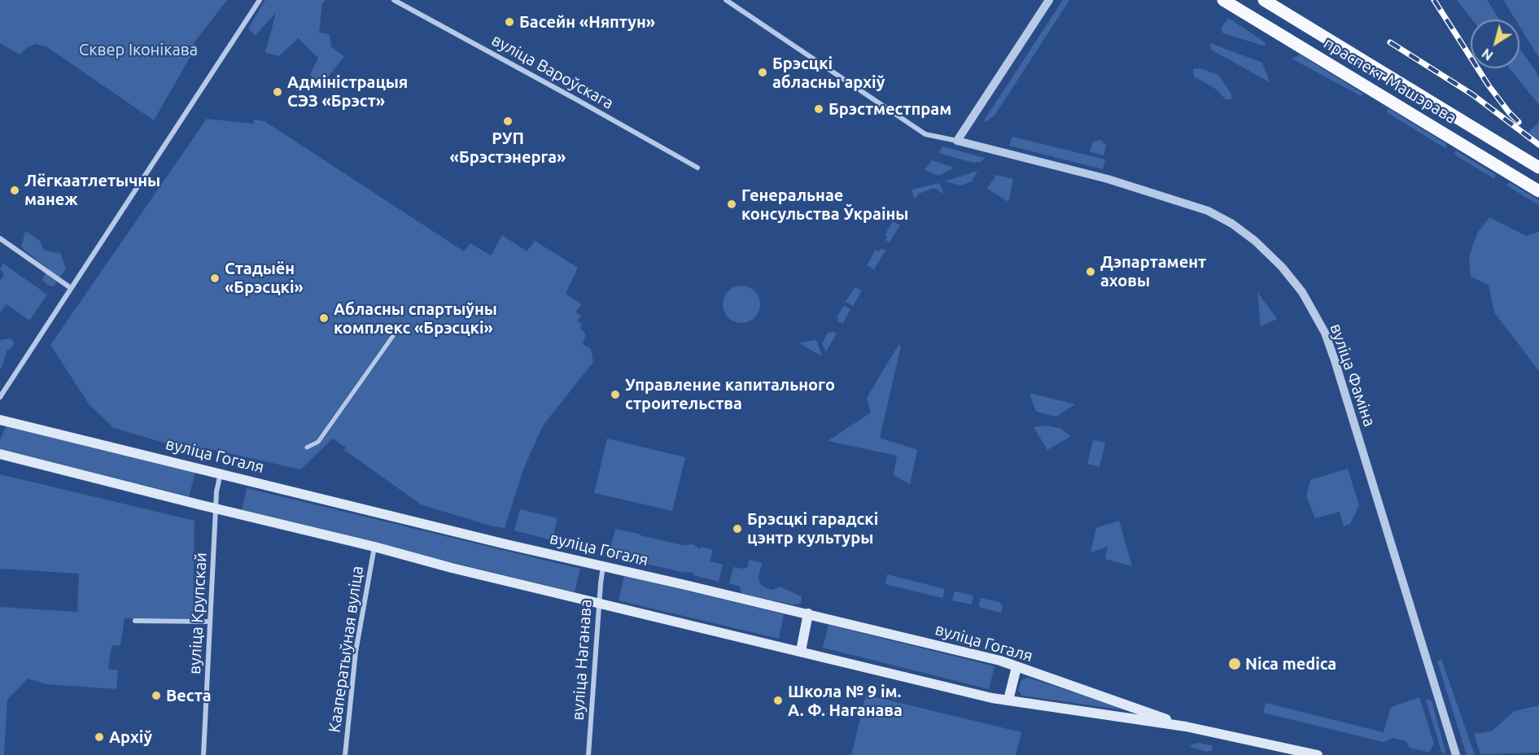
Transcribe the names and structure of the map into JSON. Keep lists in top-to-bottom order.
{
  "streets": {
    "main road": ["праспект Машэрава", "вуліца Гогаля"],
    "street": [
      "вуліца Вароўскага",
      "вуліца Фаміна",
      "вуліца Крупскай",
      "Кааператыўная вуліца",
      "вуліца Наганава"
    ]
  },
  "crossings": [
    ["вуліца Гогаля", "вуліца Крупскай"],
    ["вуліца Гогаля", "Кааператыўная вуліца"],
    ["вуліца Гогаля", "вуліца Наганава"]
  ],
  "parks": ["Сквер Іконікава"],
  "places": [
    "Басейн «Няптун»",
    "Брэсцкі абласны архіў",
    "Адміністрацыя СЭЗ «Брэст»",
    "Брэстместпрам",
    "РУП «Брэстэнерга»",
    "Лёгкаатлетычны манеж",
    "Генеральнае консульства Ўкраіны",
    "Дэпартамент аховы",
    "Стадыён «Брэсцкі»",
    "Абласны спартыўны комплекс «Брэсцкі»",
    "Управление капитального строительства",
    "Брэсцкі гарадскі цэнтр культуры",
    "Nica medica",
    "Веста",
    "Школа № 9 ім. А. Ф. Наганава",
    "Архіў"
  ],
  "north": "bottom left"
}
